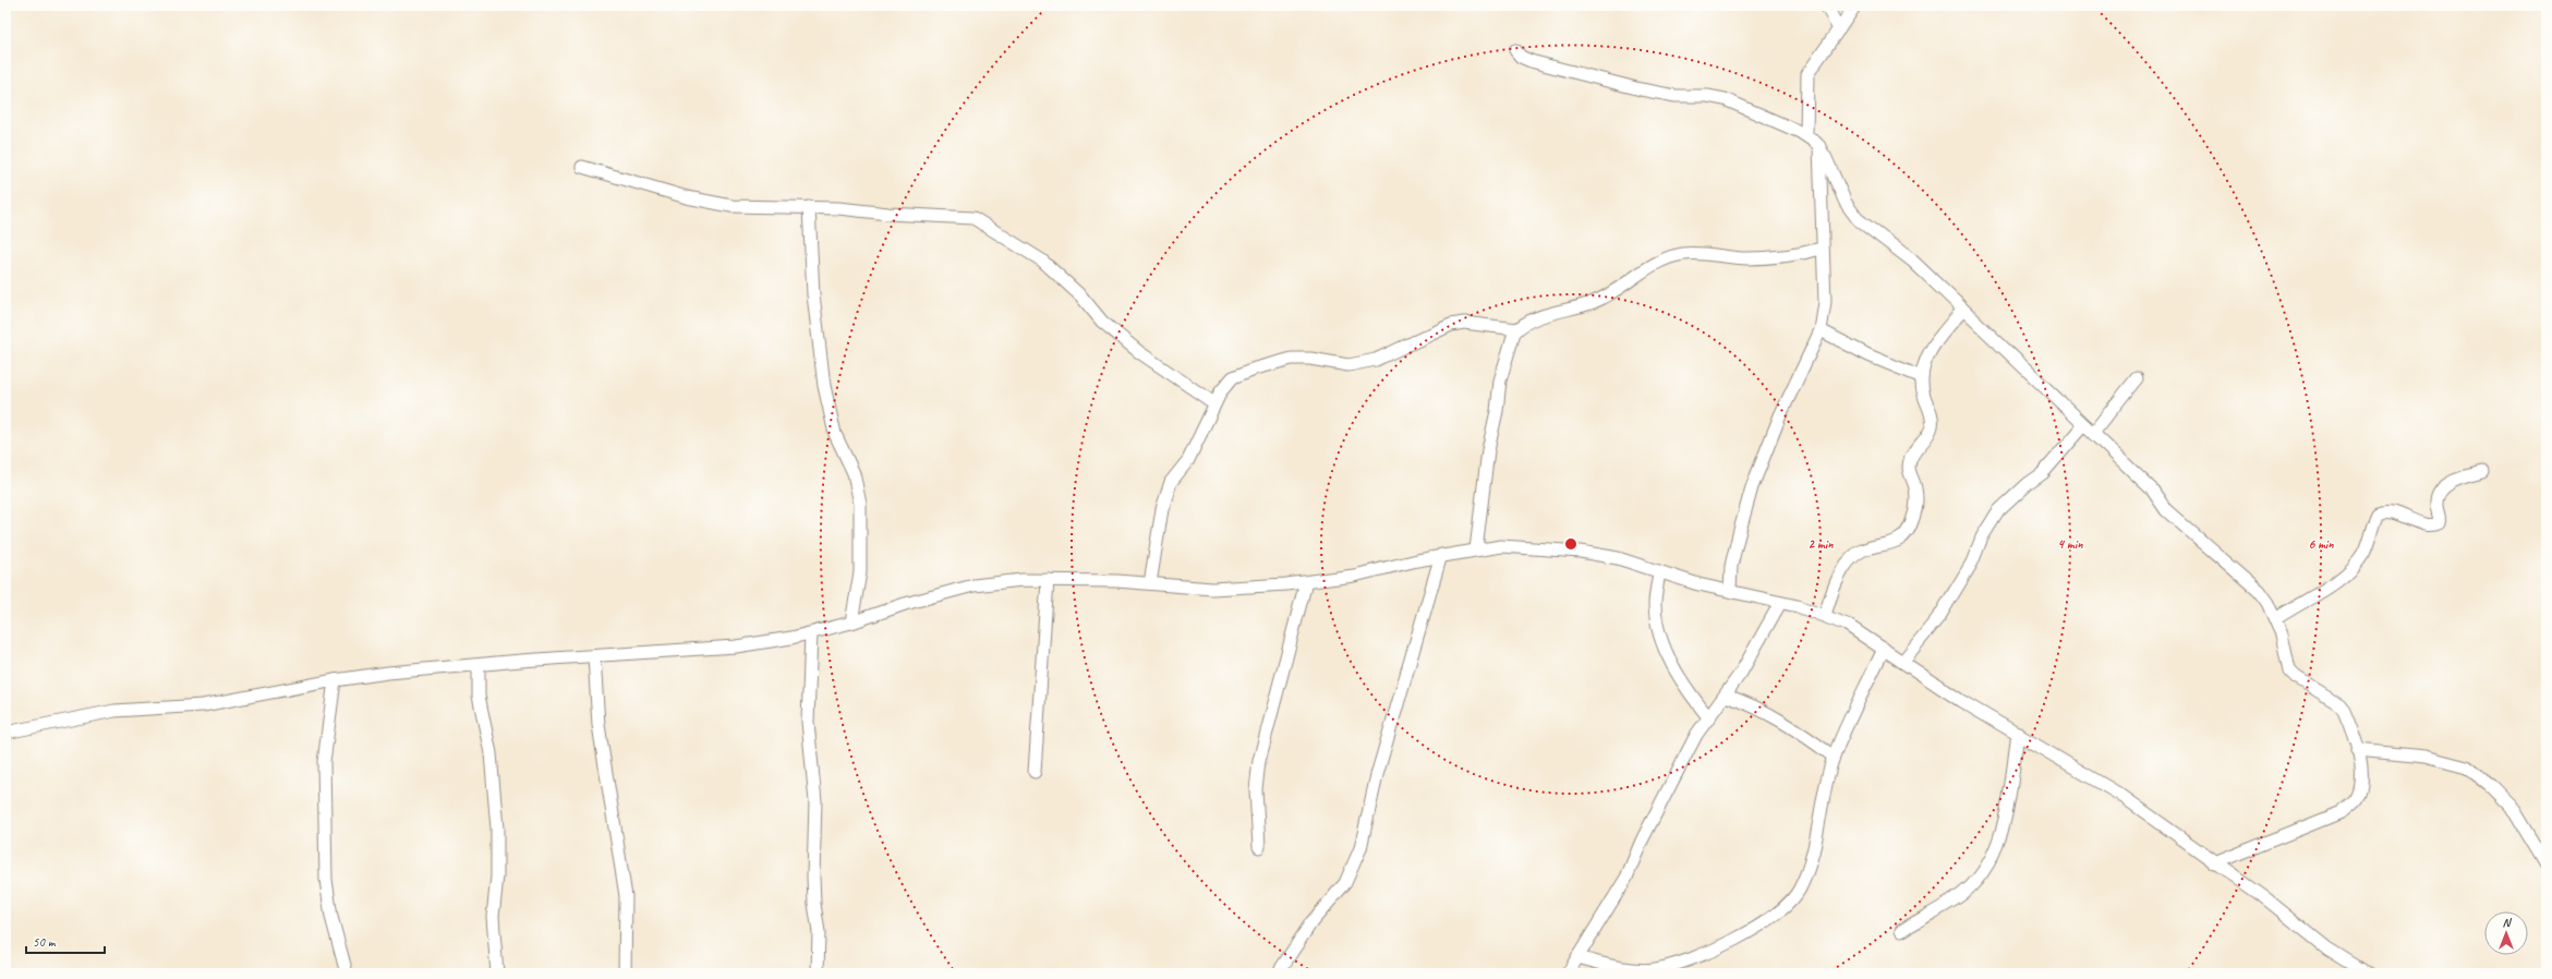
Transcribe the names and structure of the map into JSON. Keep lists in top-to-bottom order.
{
  "scale_bar": "50 m",
  "north": "top",
  "rings": ["2 min", "4 min", "6 min"]
}
